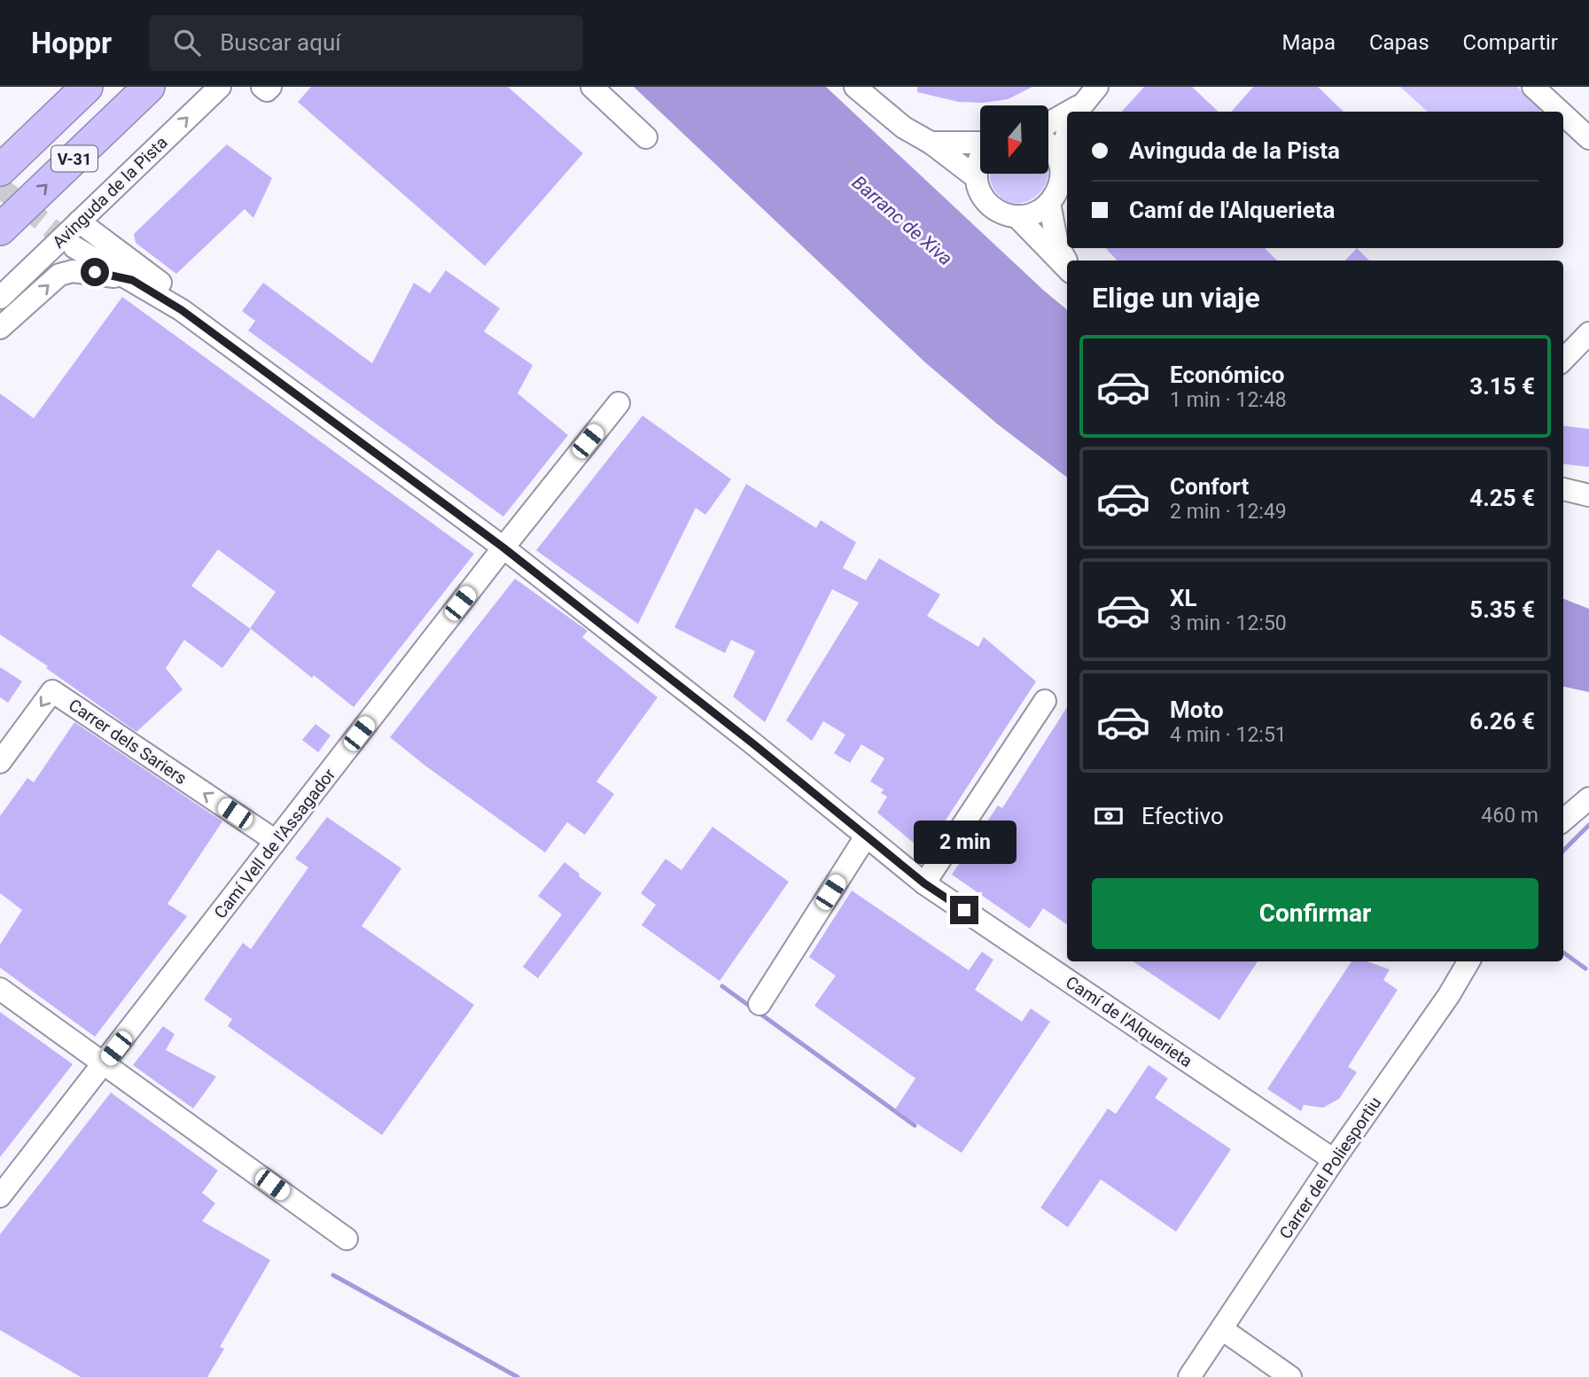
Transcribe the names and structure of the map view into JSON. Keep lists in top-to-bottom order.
{
  "streets": {
    "highway": ["V-31"],
    "street": [
      "Avinguda de la Pista",
      "Carrer dels Sariers",
      "Camí Vell de l'Assagador",
      "Camí de l'Alquerieta",
      "Carrer del Poliesportiu"
    ]
  },
  "crossings": [
    ["Avinguda de la Pista", "Camí de l'Alquerieta"],
    ["Carrer dels Sariers", "Camí Vell de l'Assagador"],
    ["Camí Vell de l'Assagador", "Camí de l'Alquerieta"],
    ["Camí de l'Alquerieta", "Carrer del Poliesportiu"]
  ],
  "one_way": ["Carrer dels Sariers"],
  "water": ["Barranc de Xiva"],
  "north": "bottom",
  "page": {
    "header": "Hoppr",
    "search": "Buscar aquí",
    "nav": ["Mapa", "Capas", "Compartir"],
    "banner": ["Avinguda de la Pista", "Camí de l'Alquerieta"],
    "heading": "Elige un viaje",
    "list": [
      {
        "name": "Económico",
        "note": "1 min · 12:48",
        "value": "3.15 €"
      },
      {
        "name": "Confort",
        "note": "2 min · 12:49",
        "value": "4.25 €"
      },
      {
        "name": "XL",
        "note": "3 min · 12:50",
        "value": "5.35 €"
      },
      {
        "name": "Moto",
        "note": "4 min · 12:51",
        "value": "6.26 €"
      }
    ],
    "pay": ["Efectivo", "460 m"],
    "bubble": "2 min",
    "buttons": "Confirmar"
  }
}
